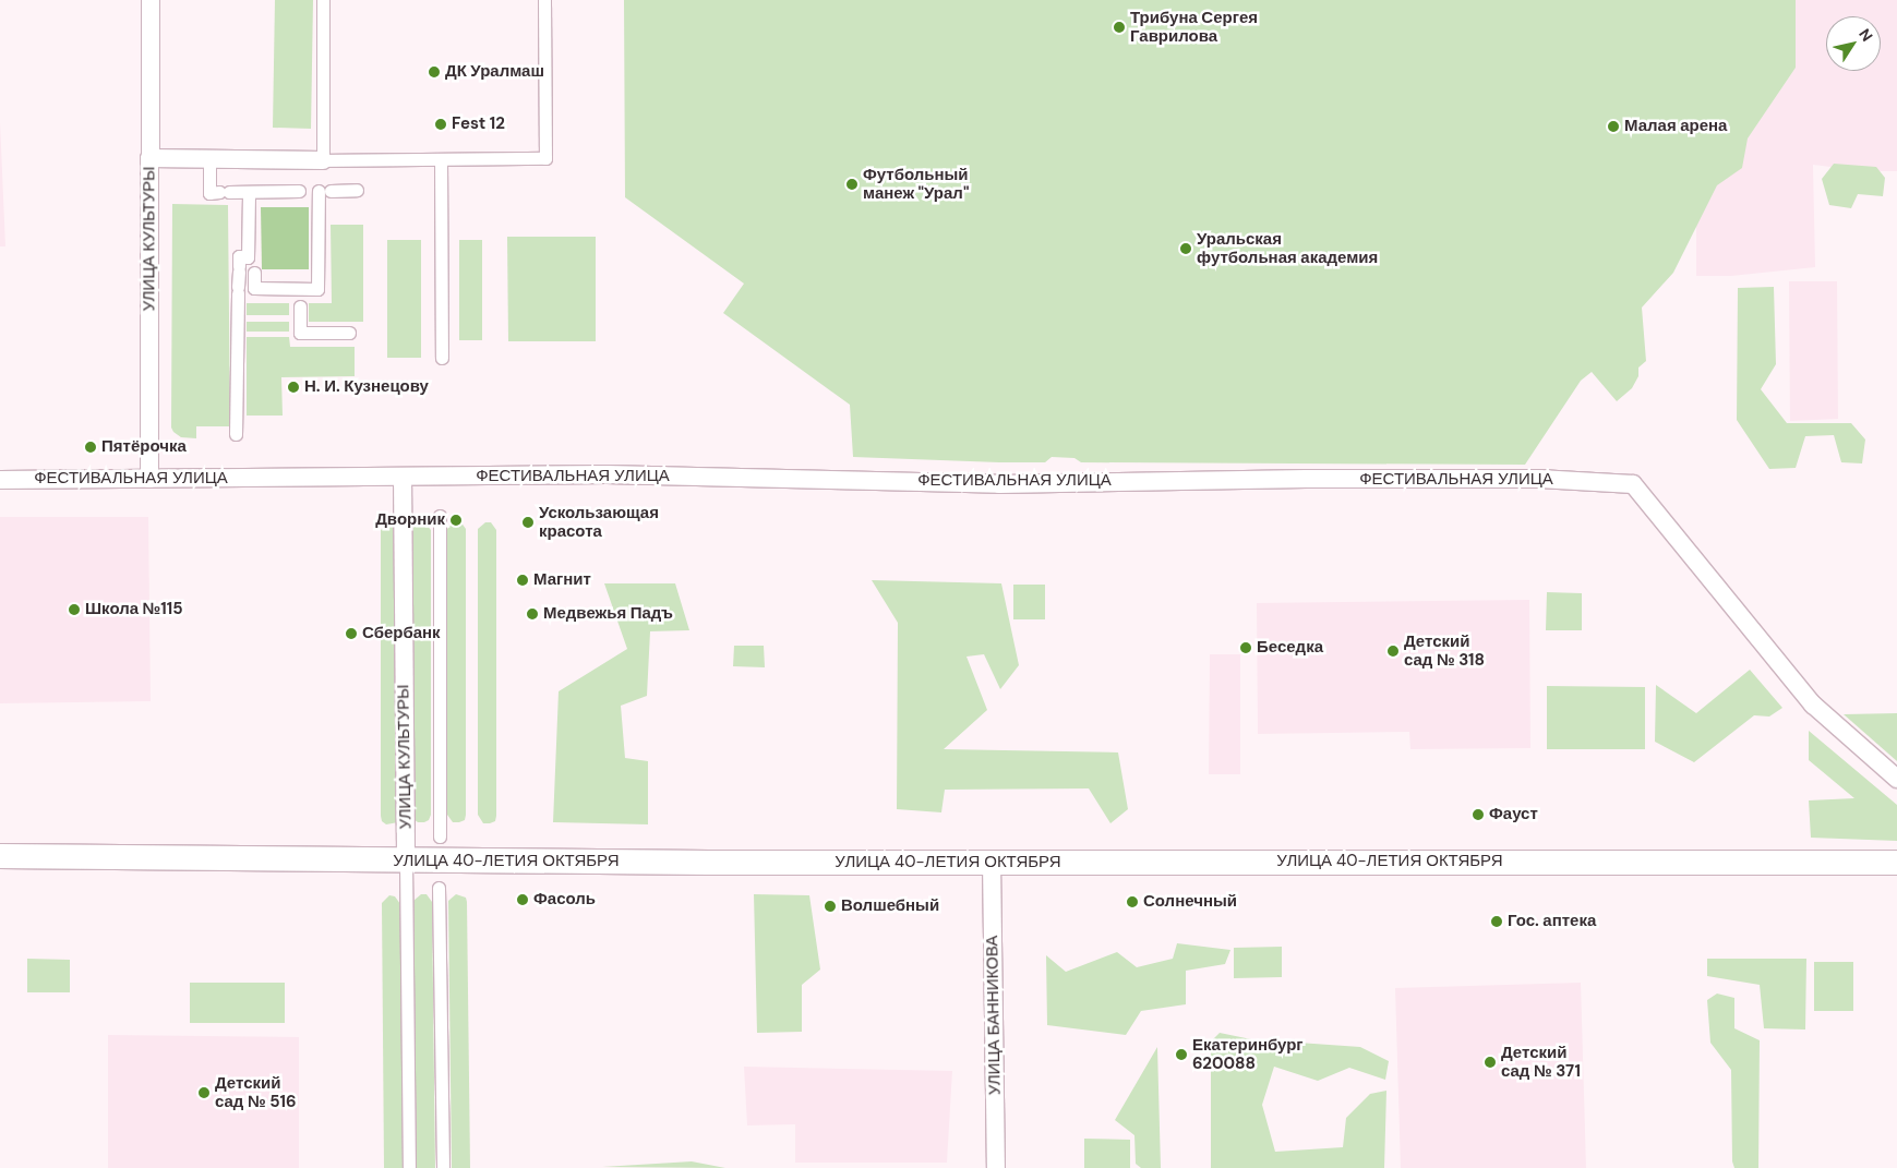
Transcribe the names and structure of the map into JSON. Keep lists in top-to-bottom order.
{
  "streets": {
    "main road": ["УЛИЦА 40-ЛЕТИЯ ОКТЯБРЯ"],
    "street": ["УЛИЦА КУЛЬТУРЫ", "ФЕСТИВАЛЬНАЯ УЛИЦА", "УЛИЦА БАННИКОВА"]
  },
  "crossings": [
    ["УЛИЦА КУЛЬТУРЫ", "ФЕСТИВАЛЬНАЯ УЛИЦА"],
    ["УЛИЦА КУЛЬТУРЫ", "УЛИЦА 40-ЛЕТИЯ ОКТЯБРЯ"],
    ["УЛИЦА 40-ЛЕТИЯ ОКТЯБРЯ", "УЛИЦА БАННИКОВА"]
  ],
  "places": [
    "Трибуна Сергея Гаврилова",
    "ДК Уралмаш",
    "Fest 12",
    "Малая арена",
    "Футбольный манеж \"Урал\"",
    "Уральская футбольная академия",
    "Н. И. Кузнецову",
    "Пятёрочка",
    "Дворник",
    "Ускользающая красота",
    "Магнит",
    "Школа №115",
    "Медвежья Падъ",
    "Сбербанк",
    "Беседка",
    "Детский сад № 318",
    "Фауст",
    "Фасоль",
    "Солнечный",
    "Волшебный",
    "Гос. аптека",
    "Екатеринбург 620088",
    "Детский сад № 371",
    "Детский сад № 516"
  ],
  "north": "top right"
}
